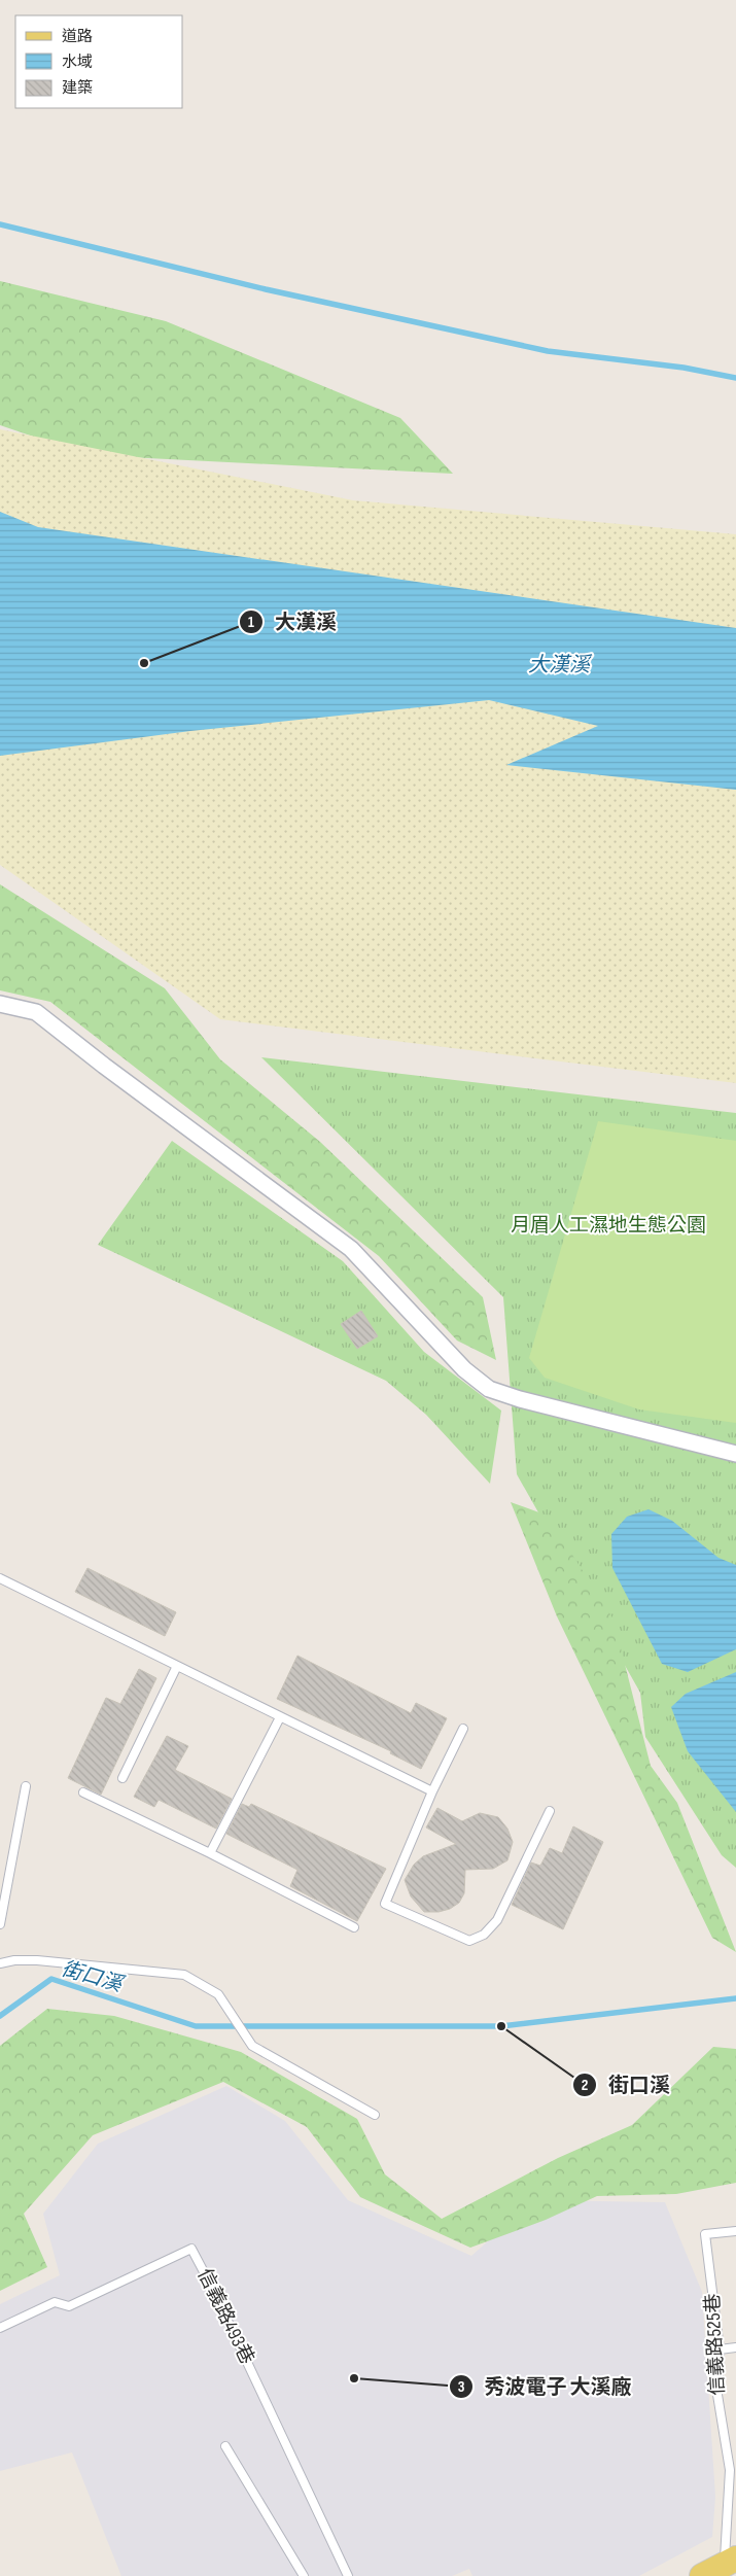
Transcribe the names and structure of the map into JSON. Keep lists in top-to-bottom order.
{
  "streets": {
    "lane": ["信義路493巷", "信義路525巷"]
  },
  "water": ["大漢溪", "街口溪"],
  "parks": ["月眉人工濕地生態公園"],
  "places": ["大漢溪", "街口溪", "秀波電子 大溪廠"],
  "legend": ["道路", "水域", "建築"]
}
